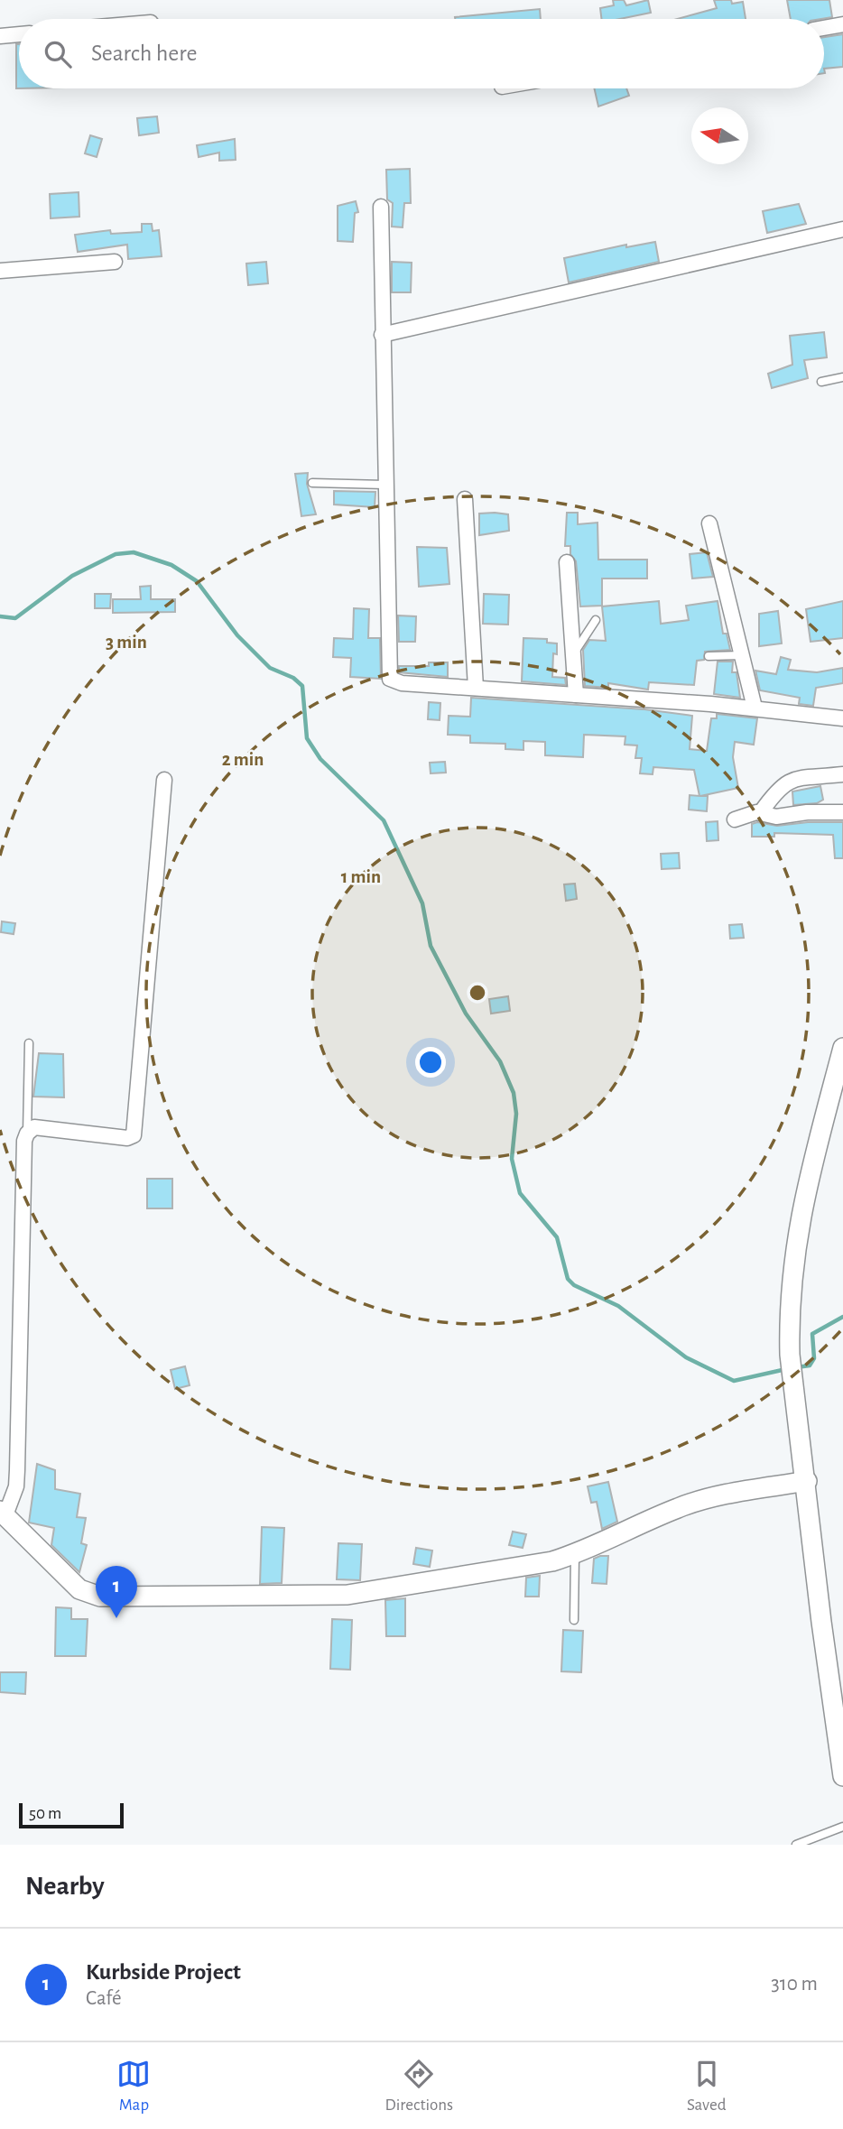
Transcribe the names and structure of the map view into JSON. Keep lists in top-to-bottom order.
{
  "scale_bar": "50 m",
  "north": "left",
  "page": {
    "search": "Search here",
    "pins": "1",
    "scale": "50 m",
    "heading": "Nearby",
    "list": [
      {
        "mark": "1",
        "name": "Kurbside Project",
        "note": "Café",
        "value": "310 m"
      }
    ],
    "nav": ["Map", "Directions", "Saved"]
  },
  "rings": ["3 min", "2 min", "1 min"]
}
